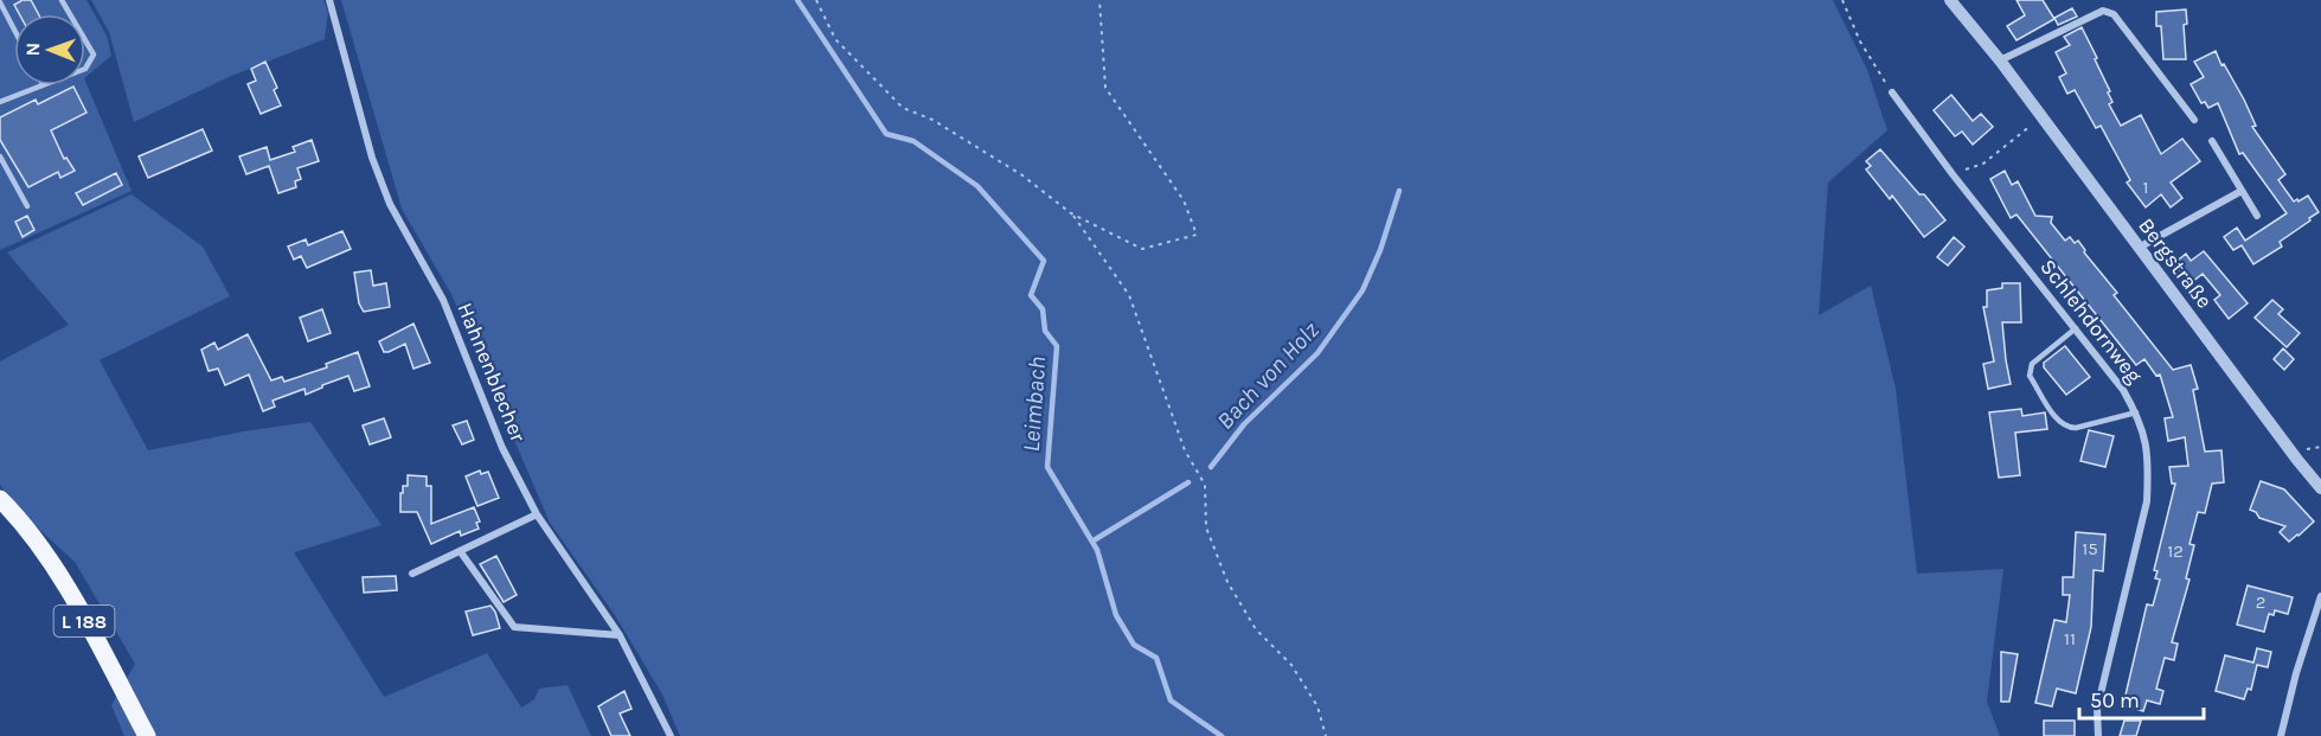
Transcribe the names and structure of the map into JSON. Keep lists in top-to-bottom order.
{
  "streets": {
    "main road": ["L 188"],
    "street": ["Bergstraße", "Schlehdornweg", "Hahnenblecher"]
  },
  "water": ["Bach von Holz", "Leimbach"],
  "house_numbers": [
    "1",
    "15",
    "12",
    "2",
    "11"
  ],
  "scale_bar": "50 m",
  "north": "left"
}
